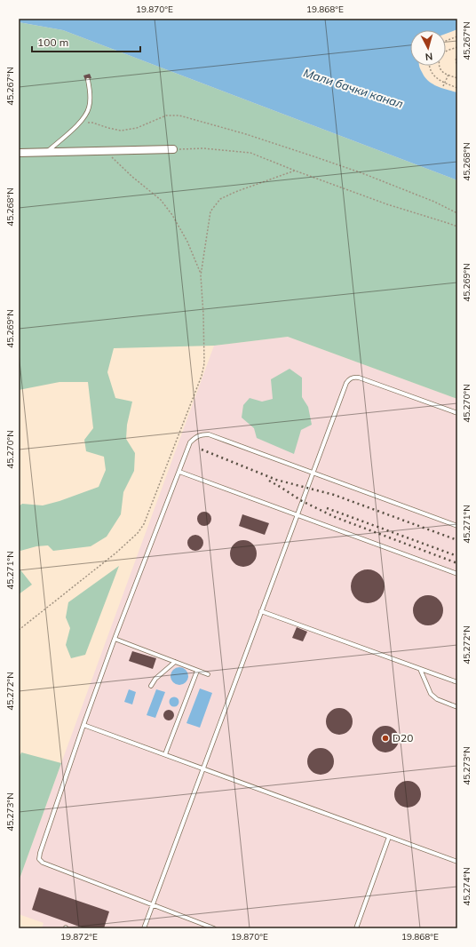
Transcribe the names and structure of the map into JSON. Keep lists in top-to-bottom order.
{
  "water": ["Мали бачки канал"],
  "places": ["D20"],
  "scale_bar": "100 m",
  "north": "bottom",
  "coordinates": [
    "19.870°E",
    "19.868°E",
    "45.267°N",
    "45.268°N",
    "45.269°N",
    "45.270°N",
    "45.271°N",
    "45.272°N",
    "45.273°N",
    "45.274°N",
    "19.872°E"
  ]
}
